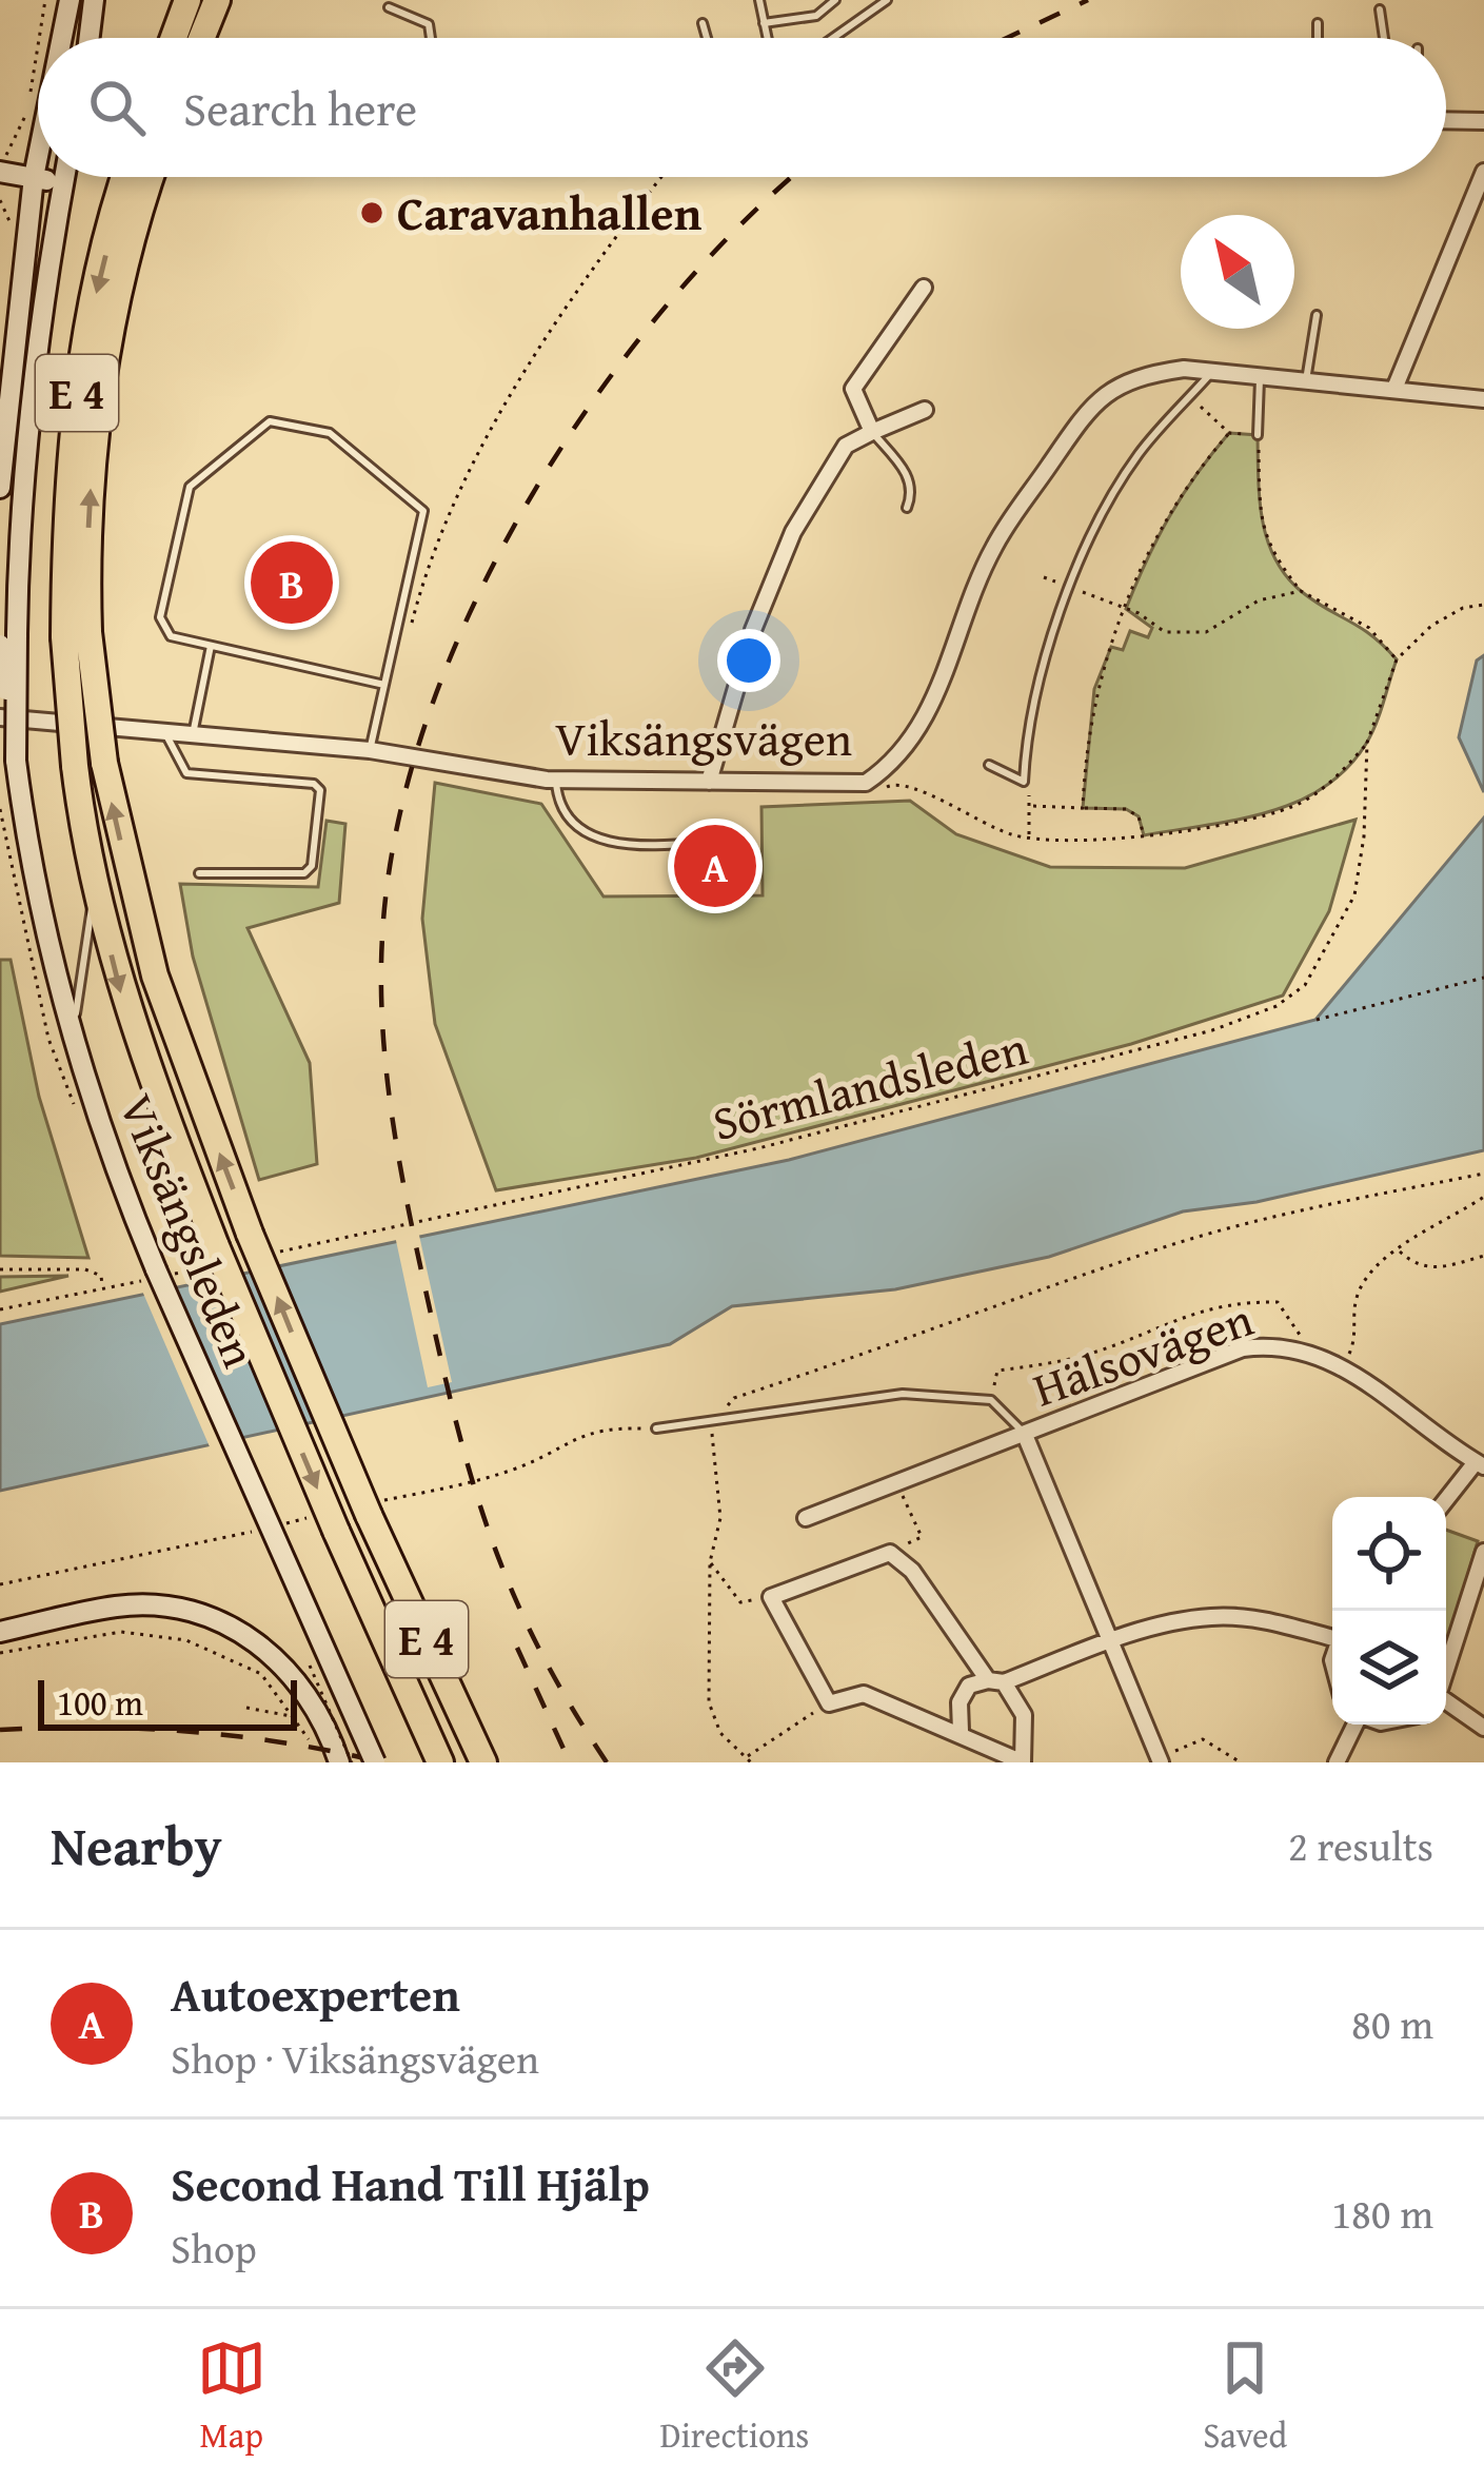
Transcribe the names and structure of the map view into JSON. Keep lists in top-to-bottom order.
{
  "streets": {
    "highway": ["E 4"],
    "main road": ["Viksängsleden"],
    "street": ["Viksängsvägen", "Hälsovägen"],
    "path": ["Sörmlandsleden"]
  },
  "places": ["Caravanhallen"],
  "scale_bar": "100 m",
  "north": "top left",
  "page": {
    "search": "Search here",
    "pins": ["B", "A"],
    "scale": "100 m",
    "heading": ["Nearby", "2 results"],
    "list": [
      {
        "mark": "A",
        "name": "Autoexperten",
        "note": "Shop · Viksängsvägen",
        "value": "80 m"
      },
      {
        "mark": "B",
        "name": "Second Hand Till Hjälp",
        "note": "Shop",
        "value": "180 m"
      }
    ],
    "nav": ["Map", "Directions", "Saved"]
  }
}
